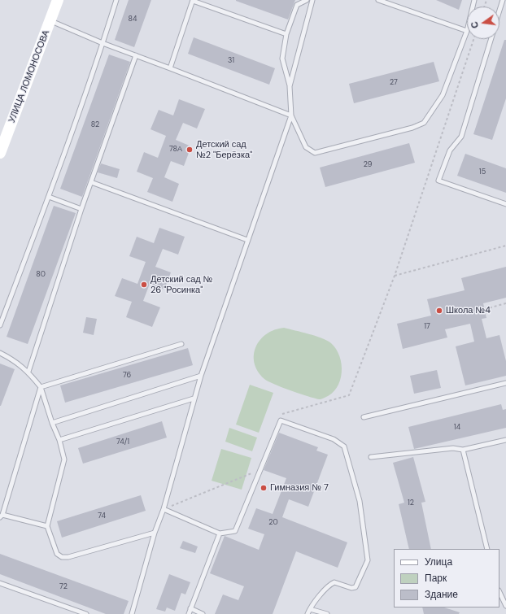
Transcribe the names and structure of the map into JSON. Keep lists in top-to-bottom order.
{
  "streets": {
    "main road": ["УЛИЦА ЛОМОНОСОВА"]
  },
  "places": [
    "Детский сад №2 \"Берёзка\"",
    "Детский сад № 26 \"Росинка\"",
    "Школа №4",
    "Гимназия № 7"
  ],
  "house_numbers": [
    "84",
    "31",
    "27",
    "82",
    "78А",
    "29",
    "15",
    "80",
    "17",
    "76",
    "14",
    "74/1",
    "12",
    "74",
    "20",
    "72"
  ],
  "legend": ["Улица", "Парк", "Здание"],
  "north": "left"
}
